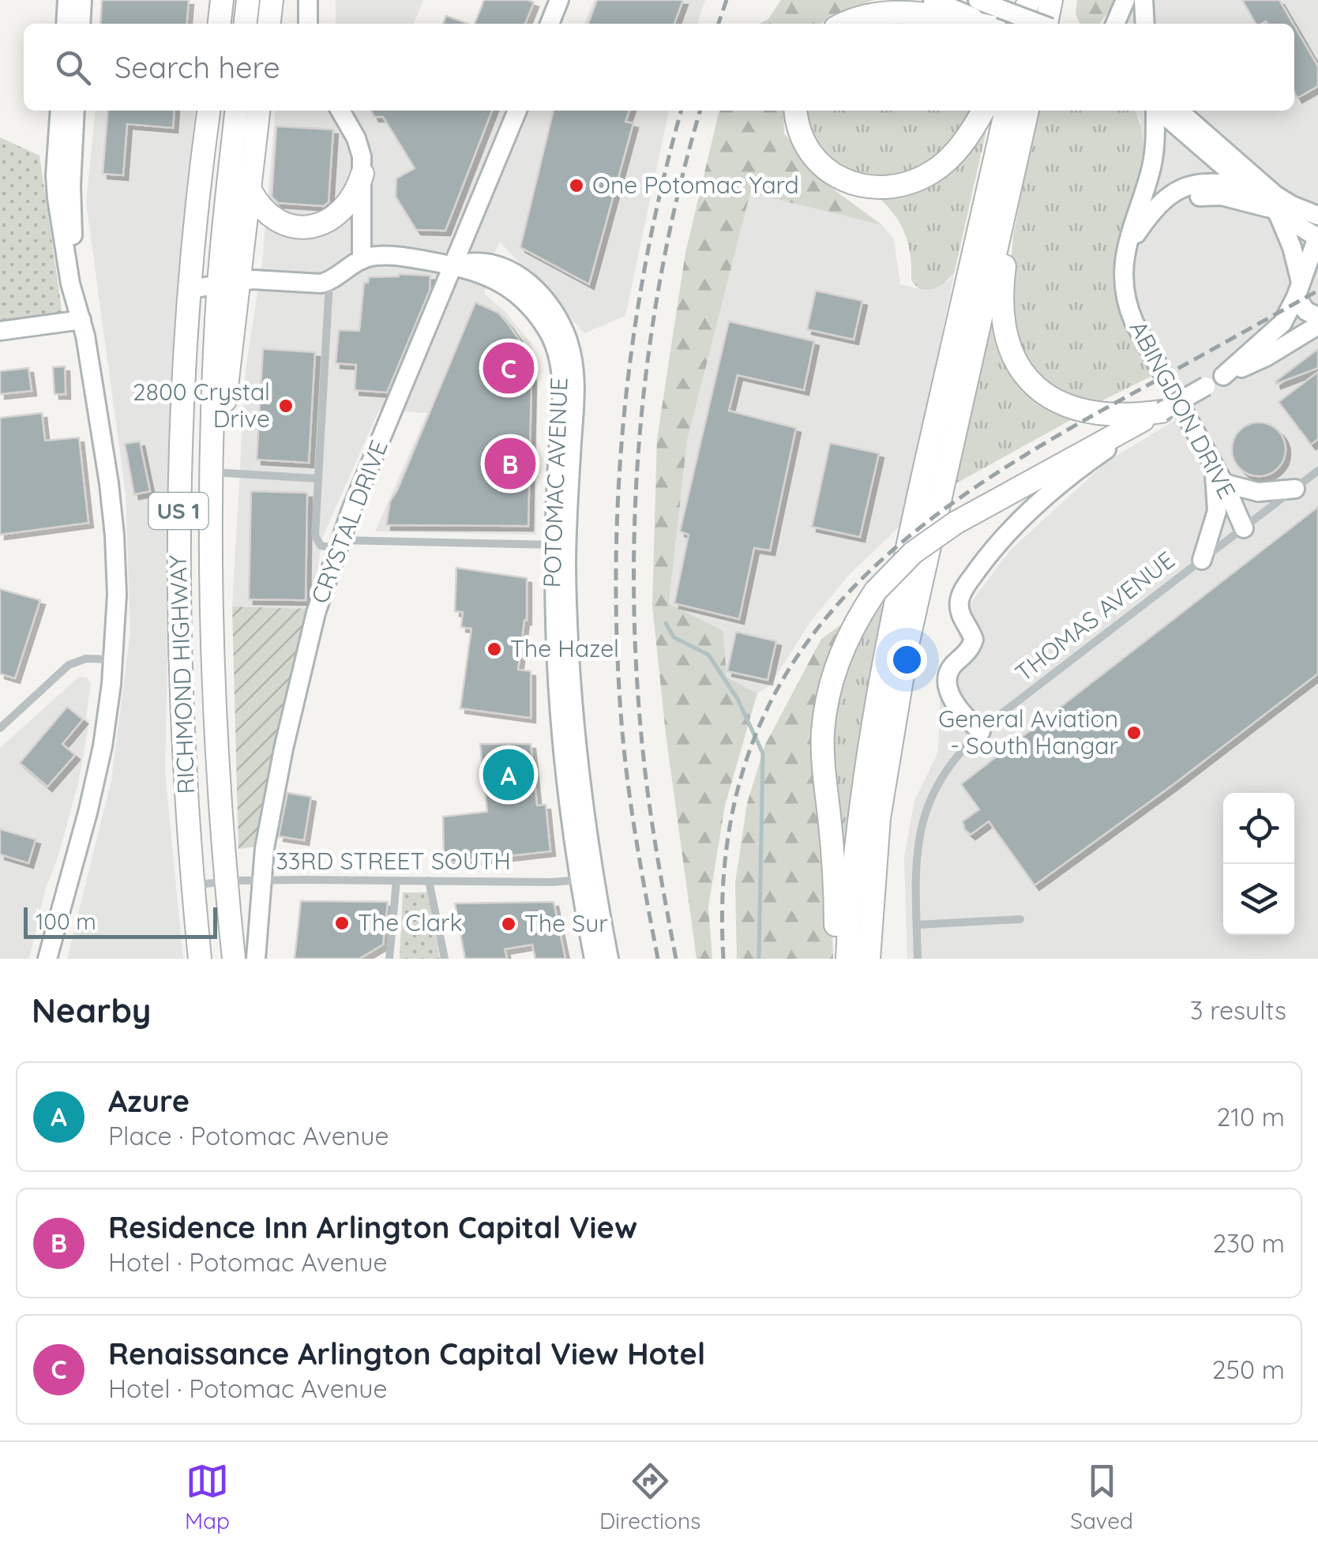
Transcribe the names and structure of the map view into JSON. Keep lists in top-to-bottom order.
{
  "streets": {
    "highway": ["US 1", "RICHMOND HIGHWAY"],
    "street": [
      "ABINGDON DRIVE",
      "POTOMAC AVENUE",
      "CRYSTAL DRIVE",
      "THOMAS AVENUE",
      "33RD STREET SOUTH"
    ]
  },
  "crossings": [
    ["ABINGDON DRIVE", "THOMAS AVENUE"],
    ["POTOMAC AVENUE", "CRYSTAL DRIVE"],
    ["POTOMAC AVENUE", "33RD STREET SOUTH"],
    ["CRYSTAL DRIVE", "33RD STREET SOUTH"],
    ["RICHMOND HIGHWAY", "33RD STREET SOUTH"]
  ],
  "places": [
    "One Potomac Yard",
    "2800 Crystal Drive",
    "The Hazel",
    "General Aviation - South Hangar",
    "The Clark",
    "The Sur"
  ],
  "scale_bar": "100 m",
  "page": {
    "search": "Search here",
    "pins": ["C", "B", "A"],
    "scale": "100 m",
    "heading": ["Nearby", "3 results"],
    "list": [
      {
        "mark": "A",
        "name": "Azure",
        "note": "Place · Potomac Avenue",
        "value": "210 m"
      },
      {
        "mark": "B",
        "name": "Residence Inn Arlington Capital View",
        "note": "Hotel · Potomac Avenue",
        "value": "230 m"
      },
      {
        "mark": "C",
        "name": "Renaissance Arlington Capital View Hotel",
        "note": "Hotel · Potomac Avenue",
        "value": "250 m"
      }
    ],
    "nav": ["Map", "Directions", "Saved"]
  }
}
